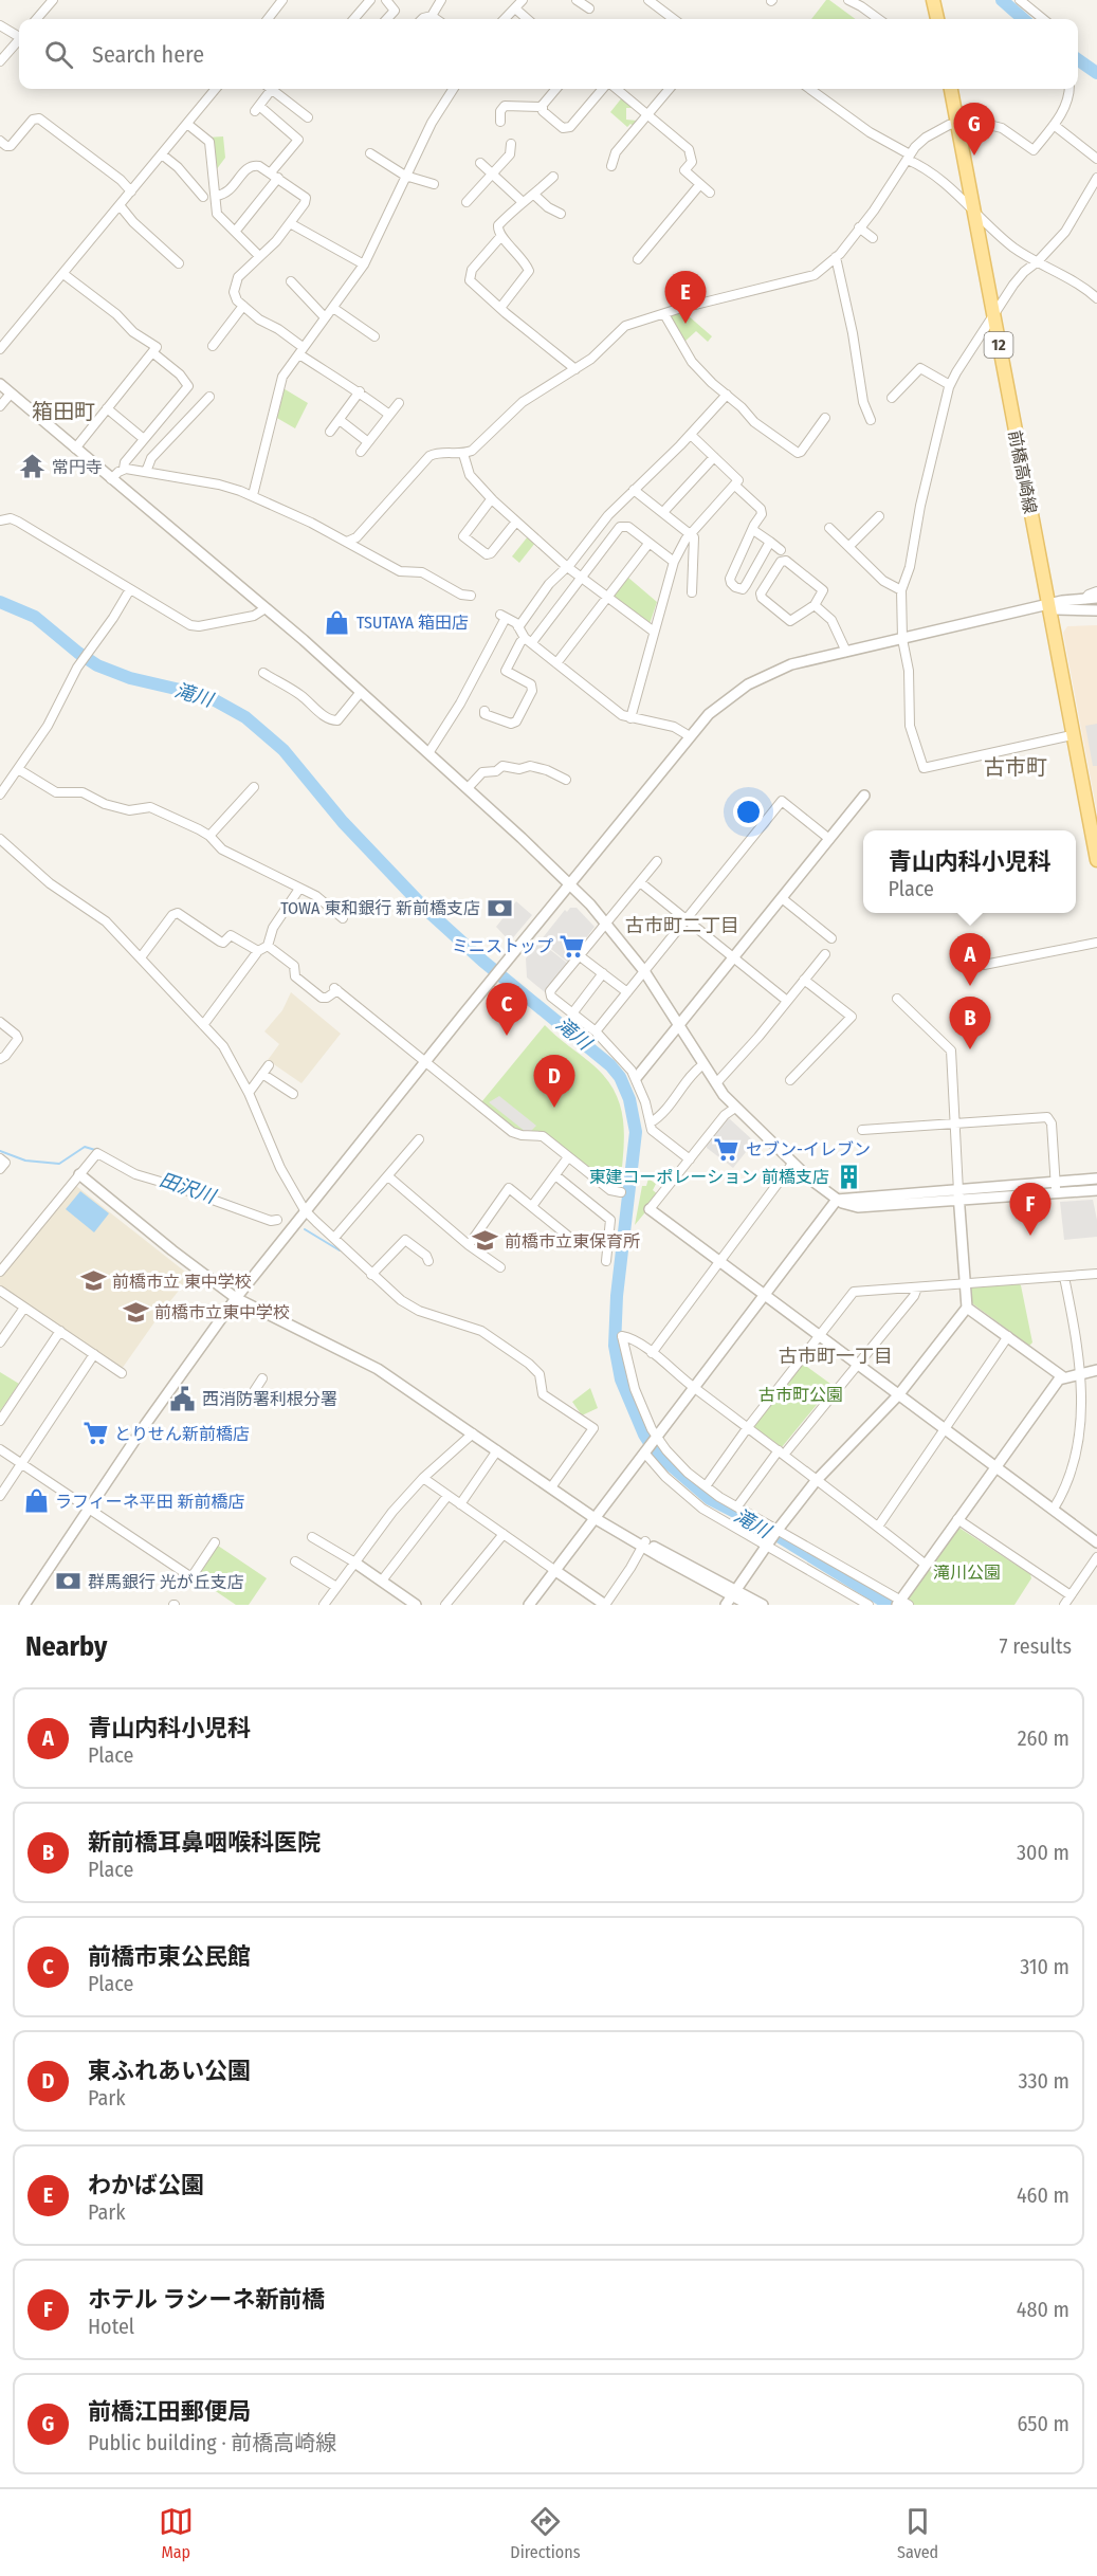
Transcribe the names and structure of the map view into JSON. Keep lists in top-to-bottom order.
{
  "streets": {
    "main road": ["12", "前橋高崎線"]
  },
  "districts": [
    "箱田町",
    "古市町",
    "古市町二丁目",
    "古市町一丁目"
  ],
  "water": ["滝川", "田沢川"],
  "parks": ["古市町公園", "滝川公園"],
  "places": {
    "temple": ["常円寺"],
    "shop": ["TSUTAYA 箱田店", "ラフィーネ平田 新前橋店"],
    "bank": ["TOWA 東和銀行 新前橋支店", "群馬銀行 光が丘支店"],
    "supermarket": ["ミニストップ", "セブン-イレブン", "とりせん新前橋店"],
    "building": ["東建コーポレーション 前橋支店"],
    "school or university": ["前橋市立東保育所", "前橋市立 東中学校", "前橋市立東中学校"],
    "public building": ["西消防署利根分署"]
  },
  "page": {
    "search": "Search here",
    "pins": [
      "G",
      "E",
      "A",
      "C",
      "B",
      "D",
      "F"
    ],
    "popup": ["青山内科小児科", "Place"],
    "heading": ["Nearby", "7 results"],
    "list": [
      {
        "mark": "A",
        "name": "青山内科小児科",
        "note": "Place",
        "value": "260 m"
      },
      {
        "mark": "B",
        "name": "新前橋耳鼻咽喉科医院",
        "note": "Place",
        "value": "300 m"
      },
      {
        "mark": "C",
        "name": "前橋市東公民館",
        "note": "Place",
        "value": "310 m"
      },
      {
        "mark": "D",
        "name": "東ふれあい公園",
        "note": "Park",
        "value": "330 m"
      },
      {
        "mark": "E",
        "name": "わかば公園",
        "note": "Park",
        "value": "460 m"
      },
      {
        "mark": "F",
        "name": "ホテル ラシーネ新前橋",
        "note": "Hotel",
        "value": "480 m"
      },
      {
        "mark": "G",
        "name": "前橋江田郵便局",
        "note": "Public building · 前橋高崎線",
        "value": "650 m"
      }
    ],
    "nav": ["Map", "Directions", "Saved"]
  }
}
